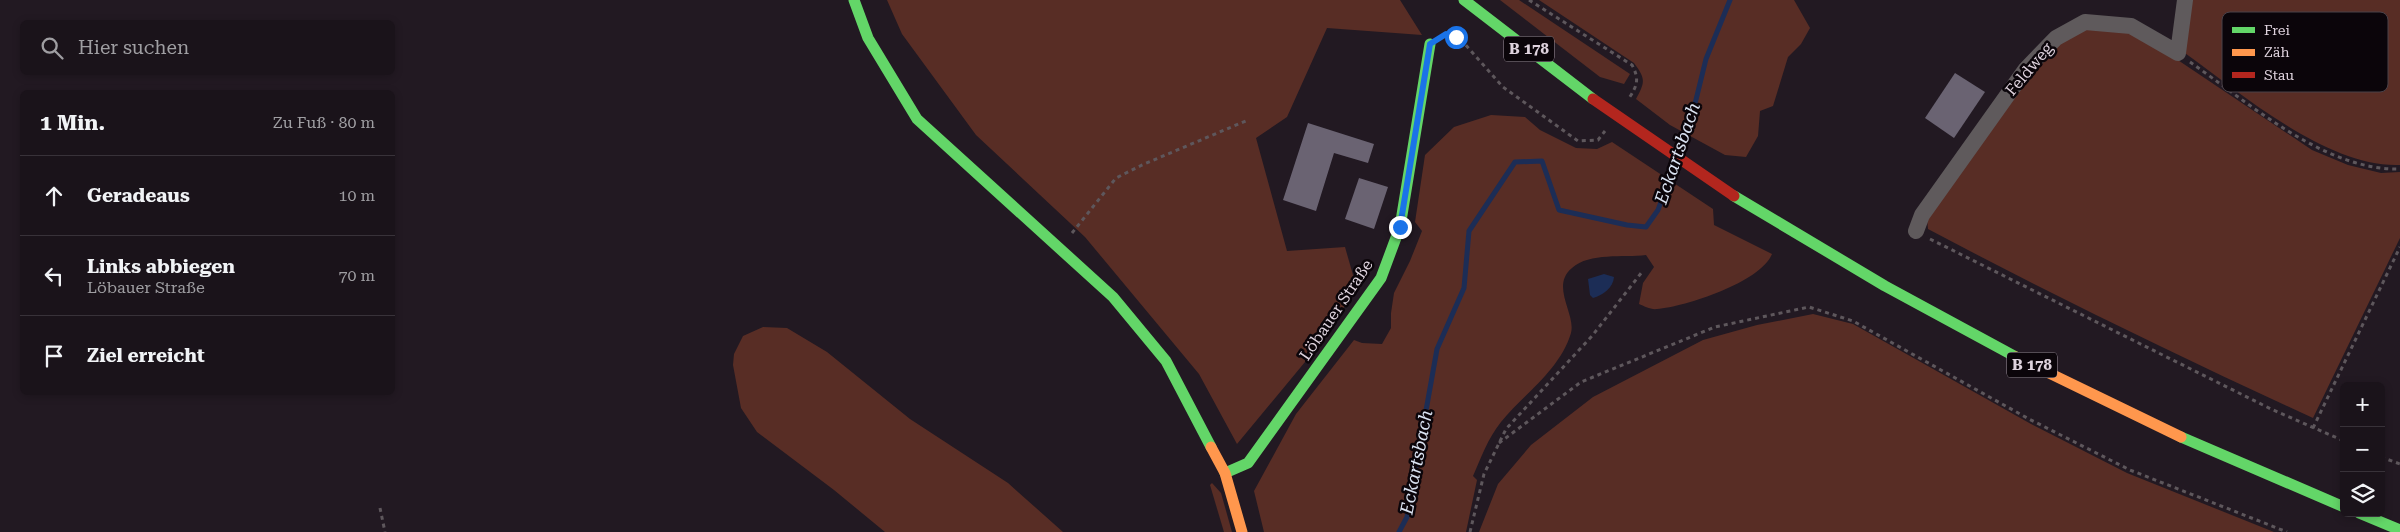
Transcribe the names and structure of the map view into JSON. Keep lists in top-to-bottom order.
{
  "streets": {
    "main road": ["B 178", "Löbauer Straße"],
    "street": ["Feldweg"]
  },
  "water": ["Eckartsbach"],
  "legend": ["Frei", "Zäh", "Stau"],
  "page": {
    "search": "Hier suchen",
    "heading": ["1 Min.", "Zu Fuß · 80 m"],
    "list": [
      ["Geradeaus", "10 m"],
      ["Links abbiegen", "Löbauer Straße", "70 m"],
      "Ziel erreicht"
    ],
    "map_buttons": ["+", "−"]
  }
}
